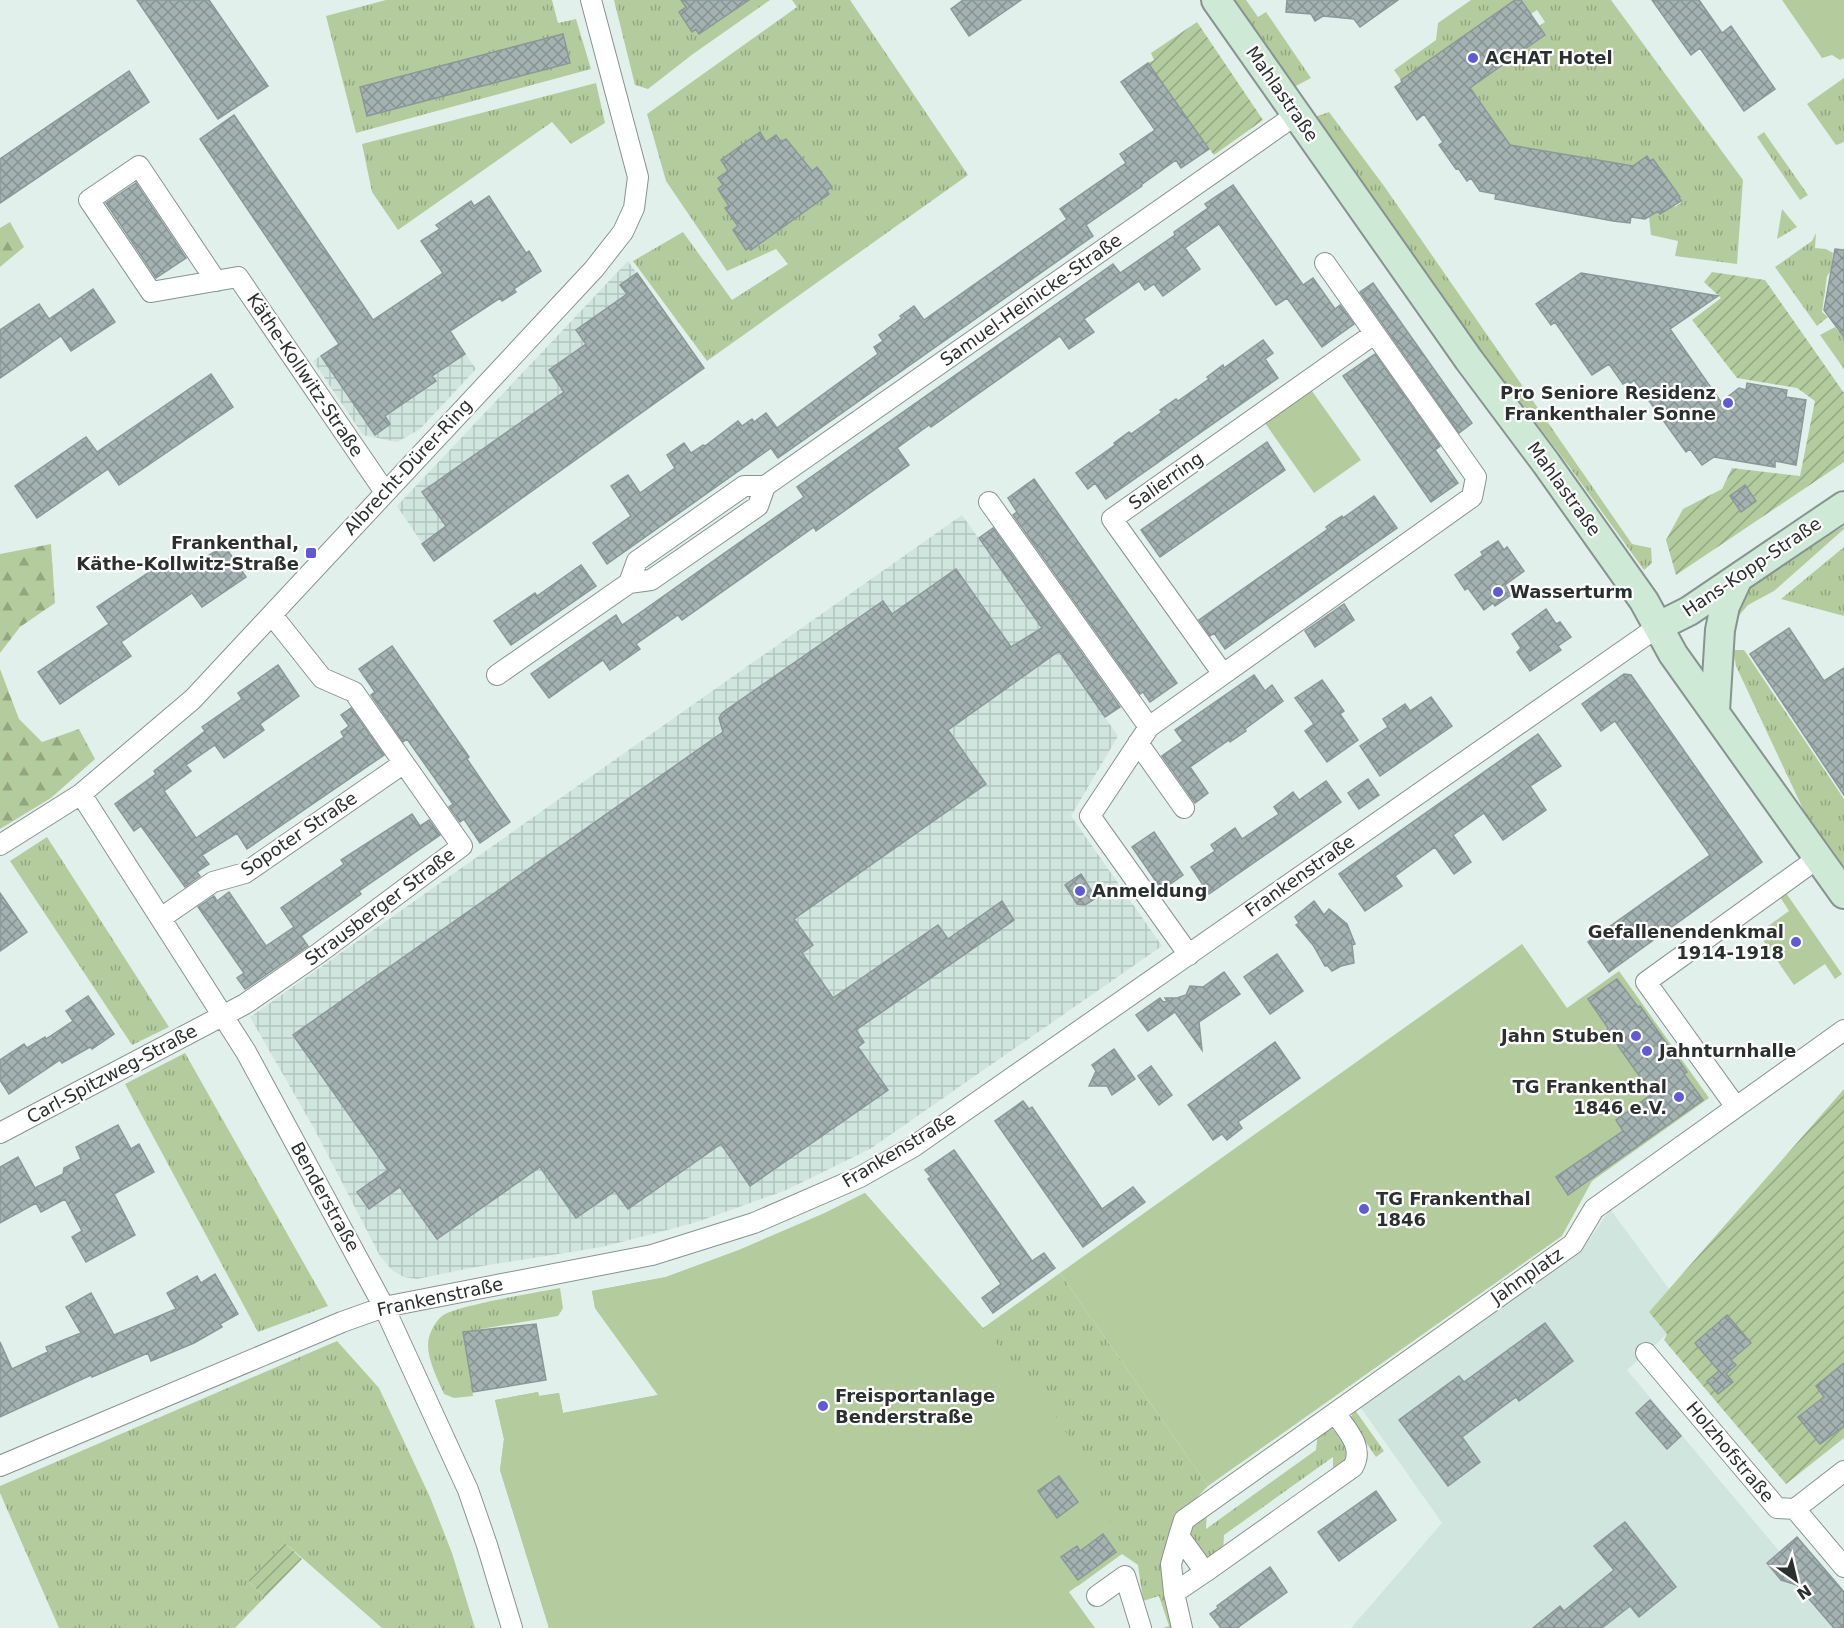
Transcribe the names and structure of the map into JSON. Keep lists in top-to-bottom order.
{
  "streets": {
    "street": [
      "Mahlastraße",
      "Samuel-Heinicke-Straße",
      "Käthe-Kollwitz-Straße",
      "Albrecht-Dürer-Ring",
      "Salierring",
      "Hans-Kopp-Straße",
      "Sopoter Straße",
      "Frankenstraße",
      "Strausberger Straße",
      "Carl-Spitzweg-Straße",
      "Benderstraße",
      "Jahnplatz",
      "Holzhofstraße"
    ]
  },
  "crossings": [
    ["Mahlastraße", "Samuel-Heinicke-Straße"],
    ["Mahlastraße", "Hans-Kopp-Straße"],
    ["Mahlastraße", "Frankenstraße"],
    ["Käthe-Kollwitz-Straße", "Albrecht-Dürer-Ring"],
    ["Albrecht-Dürer-Ring", "Strausberger Straße"],
    ["Albrecht-Dürer-Ring", "Benderstraße"],
    ["Hans-Kopp-Straße", "Frankenstraße"],
    ["Sopoter Straße", "Strausberger Straße"],
    ["Sopoter Straße", "Benderstraße"],
    ["Frankenstraße", "Benderstraße"],
    ["Strausberger Straße", "Carl-Spitzweg-Straße"],
    ["Strausberger Straße", "Benderstraße"],
    ["Carl-Spitzweg-Straße", "Benderstraße"]
  ],
  "places": {
    "other": [
      "ACHAT Hotel",
      "Pro Seniore Residenz Frankenthaler Sonne",
      "Wasserturm",
      "Anmeldung",
      "Gefallenendenkmal 1914-1918",
      "Jahn Stuben",
      "Jahnturnhalle",
      "TG Frankenthal 1846 e.V.",
      "TG Frankenthal 1846",
      "Freisportanlage Benderstraße"
    ],
    "transit": ["Frankenthal, Käthe-Kollwitz-Straße"]
  },
  "north": "bottom right"
}
